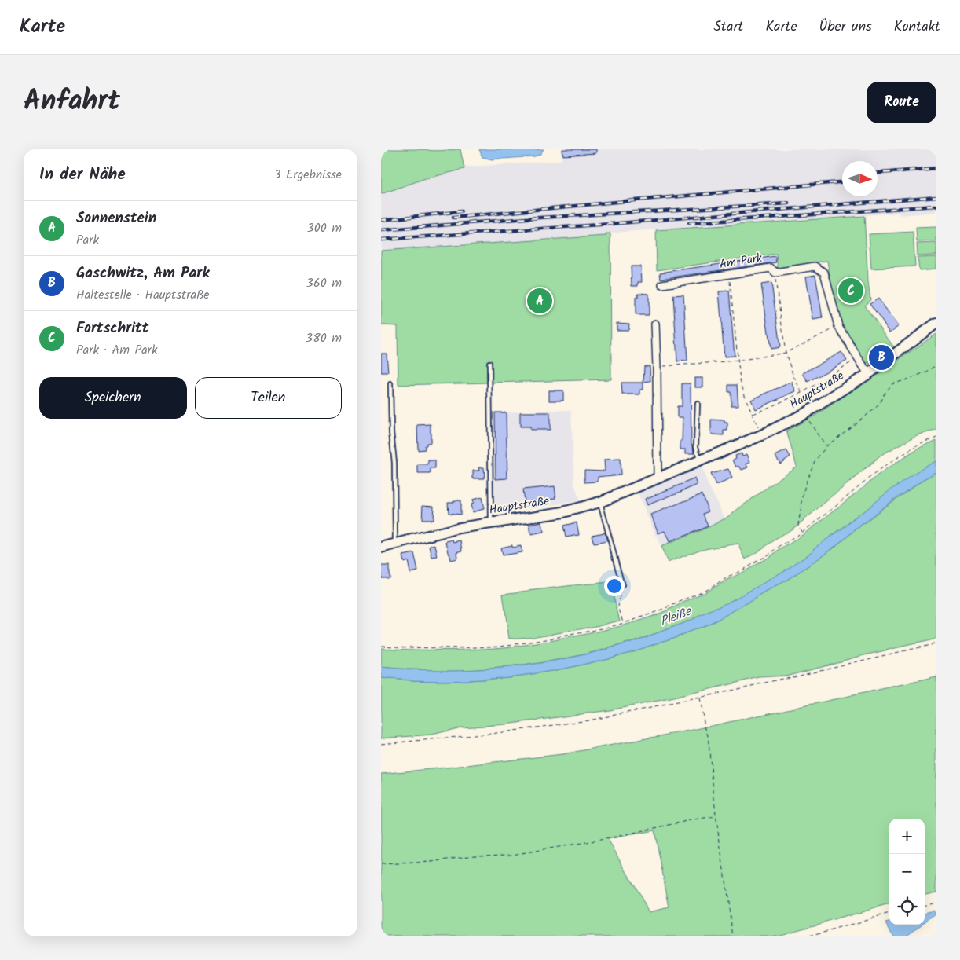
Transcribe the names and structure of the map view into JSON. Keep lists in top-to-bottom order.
{
  "streets": {
    "main road": ["Hauptstraße"],
    "street": ["Am Park"]
  },
  "crossings": [
    ["Am Park", "Hauptstraße"]
  ],
  "water": ["Pleiße"],
  "north": "right",
  "page": {
    "header": "Karte",
    "nav": [
      "Start",
      "Karte",
      "Über uns",
      "Kontakt"
    ],
    "title": "Anfahrt",
    "buttons": [
      "Route",
      ["Speichern", "Teilen"]
    ],
    "heading": ["In der Nähe", "3 Ergebnisse"],
    "list": [
      {
        "mark": "A",
        "name": "Sonnenstein",
        "note": "Park",
        "value": "300 m"
      },
      {
        "mark": "B",
        "name": "Gaschwitz, Am Park",
        "note": "Haltestelle · Hauptstraße",
        "value": "360 m"
      },
      {
        "mark": "C",
        "name": "Fortschritt",
        "note": "Park · Am Park",
        "value": "380 m"
      }
    ],
    "pins": ["C", "A", "B"],
    "map_buttons": ["+", "−"]
  }
}
